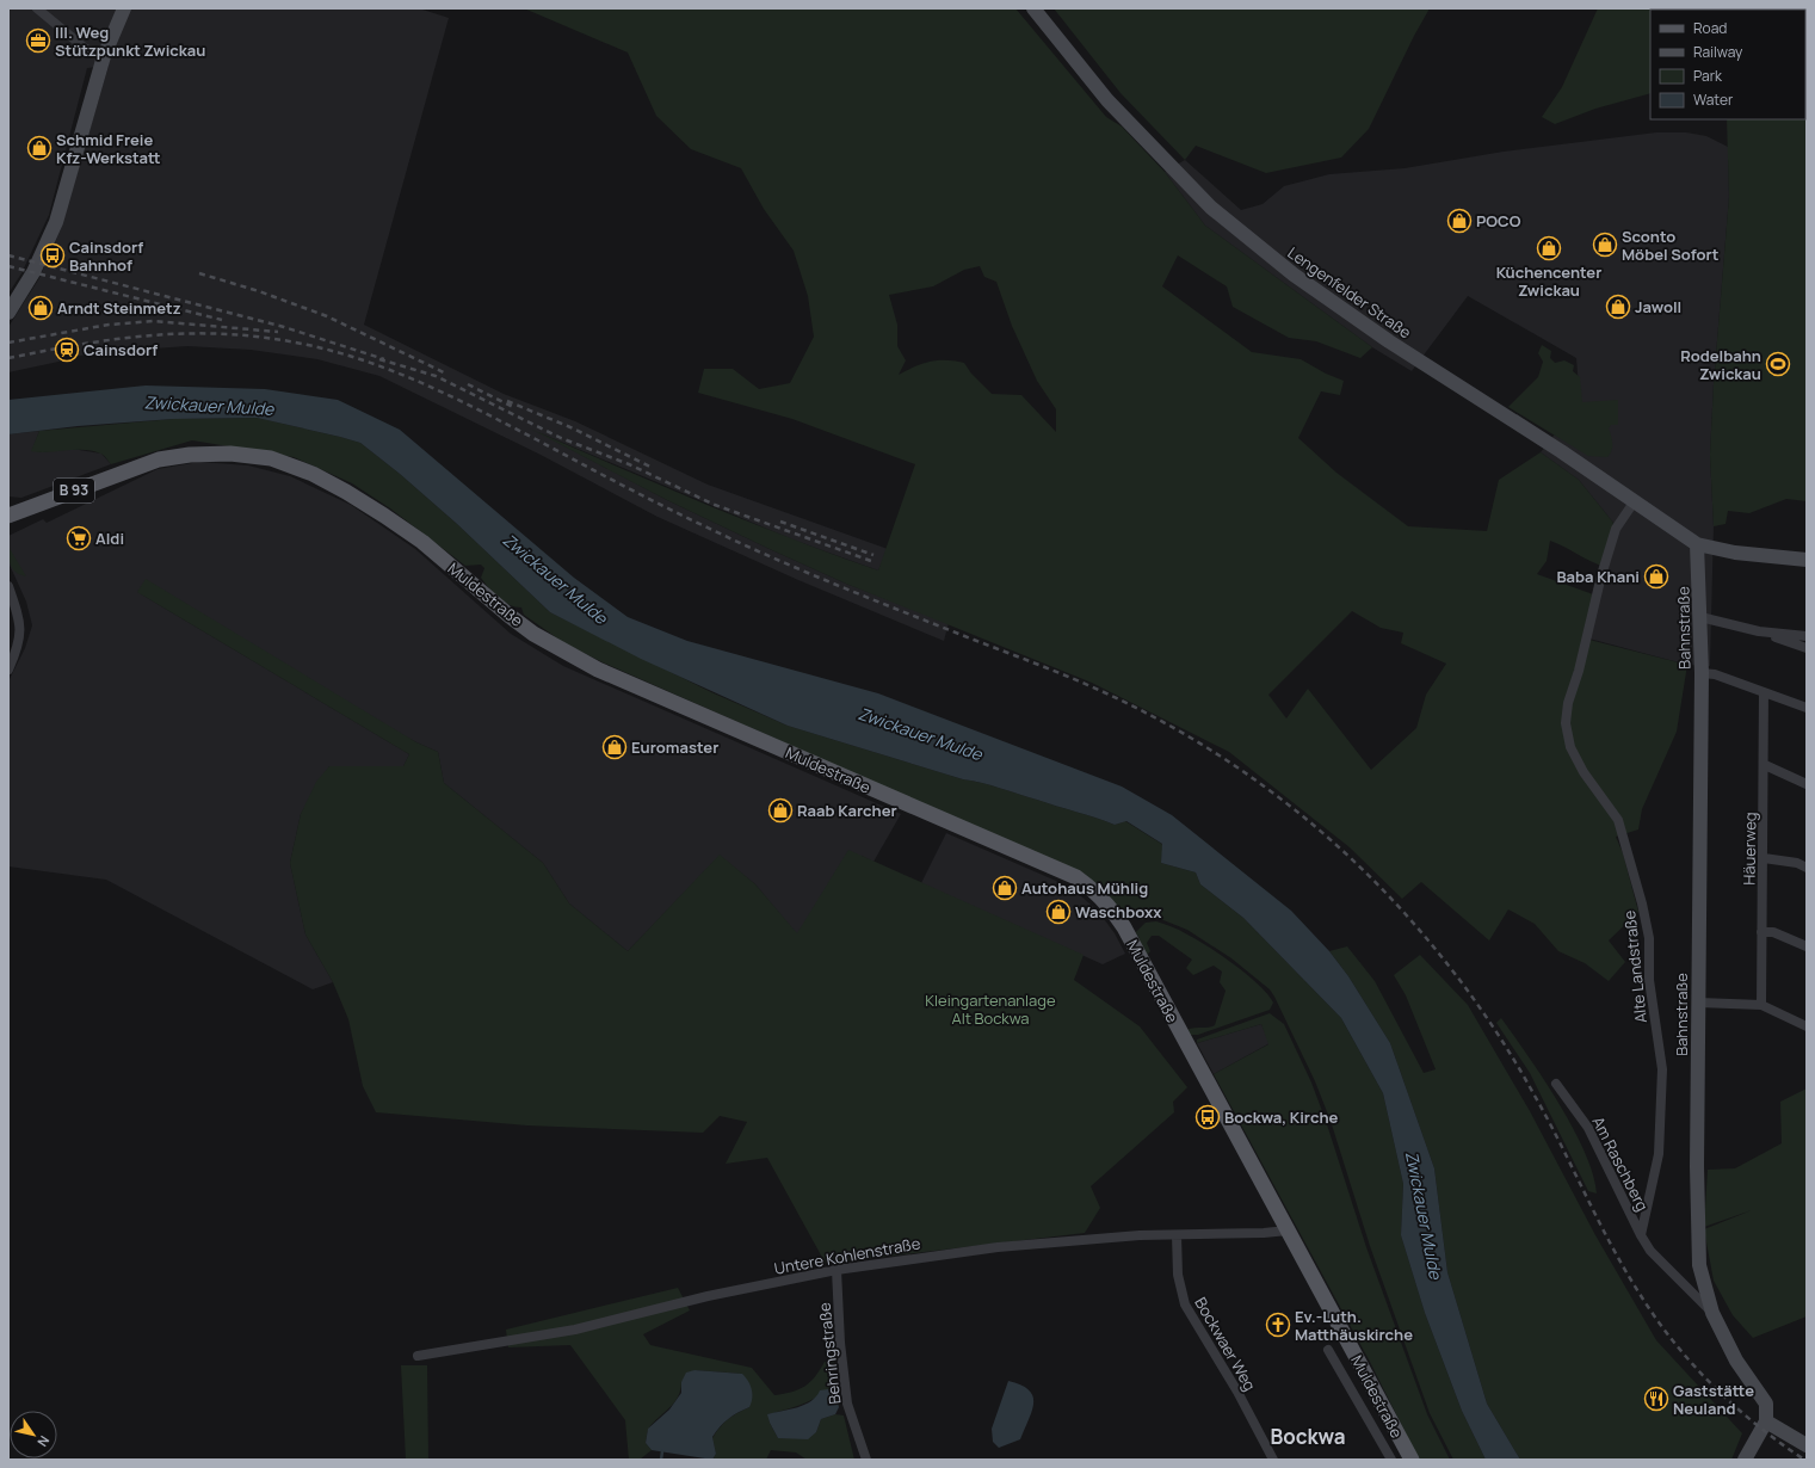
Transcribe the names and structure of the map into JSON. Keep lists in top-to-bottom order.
{
  "streets": {
    "main road": [
      "Lengenfelder Straße",
      "B 93",
      "Muldestraße",
      "Bahnstraße"
    ],
    "street": [
      "Häuerweg",
      "Alte Landstraße",
      "Am Raschberg",
      "Untere Kohlenstraße",
      "Bockwaer Weg",
      "Behringstraße"
    ]
  },
  "crossings": [
    ["Lengenfelder Straße", "Bahnstraße"],
    ["Lengenfelder Straße", "Alte Landstraße"],
    ["Muldestraße", "Untere Kohlenstraße"],
    ["Alte Landstraße", "Am Raschberg"],
    ["Untere Kohlenstraße", "Bockwaer Weg"],
    ["Untere Kohlenstraße", "Behringstraße"]
  ],
  "districts": ["Bockwa"],
  "water": ["Zwickauer Mulde"],
  "parks": ["Kleingartenanlage Alt Bockwa"],
  "places": {
    "office": ["III. Weg Stützpunkt Zwickau"],
    "shop": [
      "Schmid Freie Kfz-Werkstatt",
      "POCO",
      "Sconto Möbel Sofort",
      "Küchencenter Zwickau",
      "Jawoll",
      "Arndt Steinmetz",
      "Baba Khani",
      "Euromaster",
      "Raab Karcher",
      "Autohaus Mühlig",
      "Waschboxx"
    ],
    "bus stop": ["Cainsdorf Bahnhof", "Bockwa, Kirche"],
    "station": ["Cainsdorf"],
    "sports": ["Rodelbahn Zwickau"],
    "supermarket": ["Aldi"],
    "church": ["Ev.-Luth. Matthäuskirche"],
    "restaurant": ["Gaststätte Neuland"]
  },
  "legend": [
    "Road",
    "Railway",
    "Park",
    "Water"
  ],
  "north": "bottom right"
}
